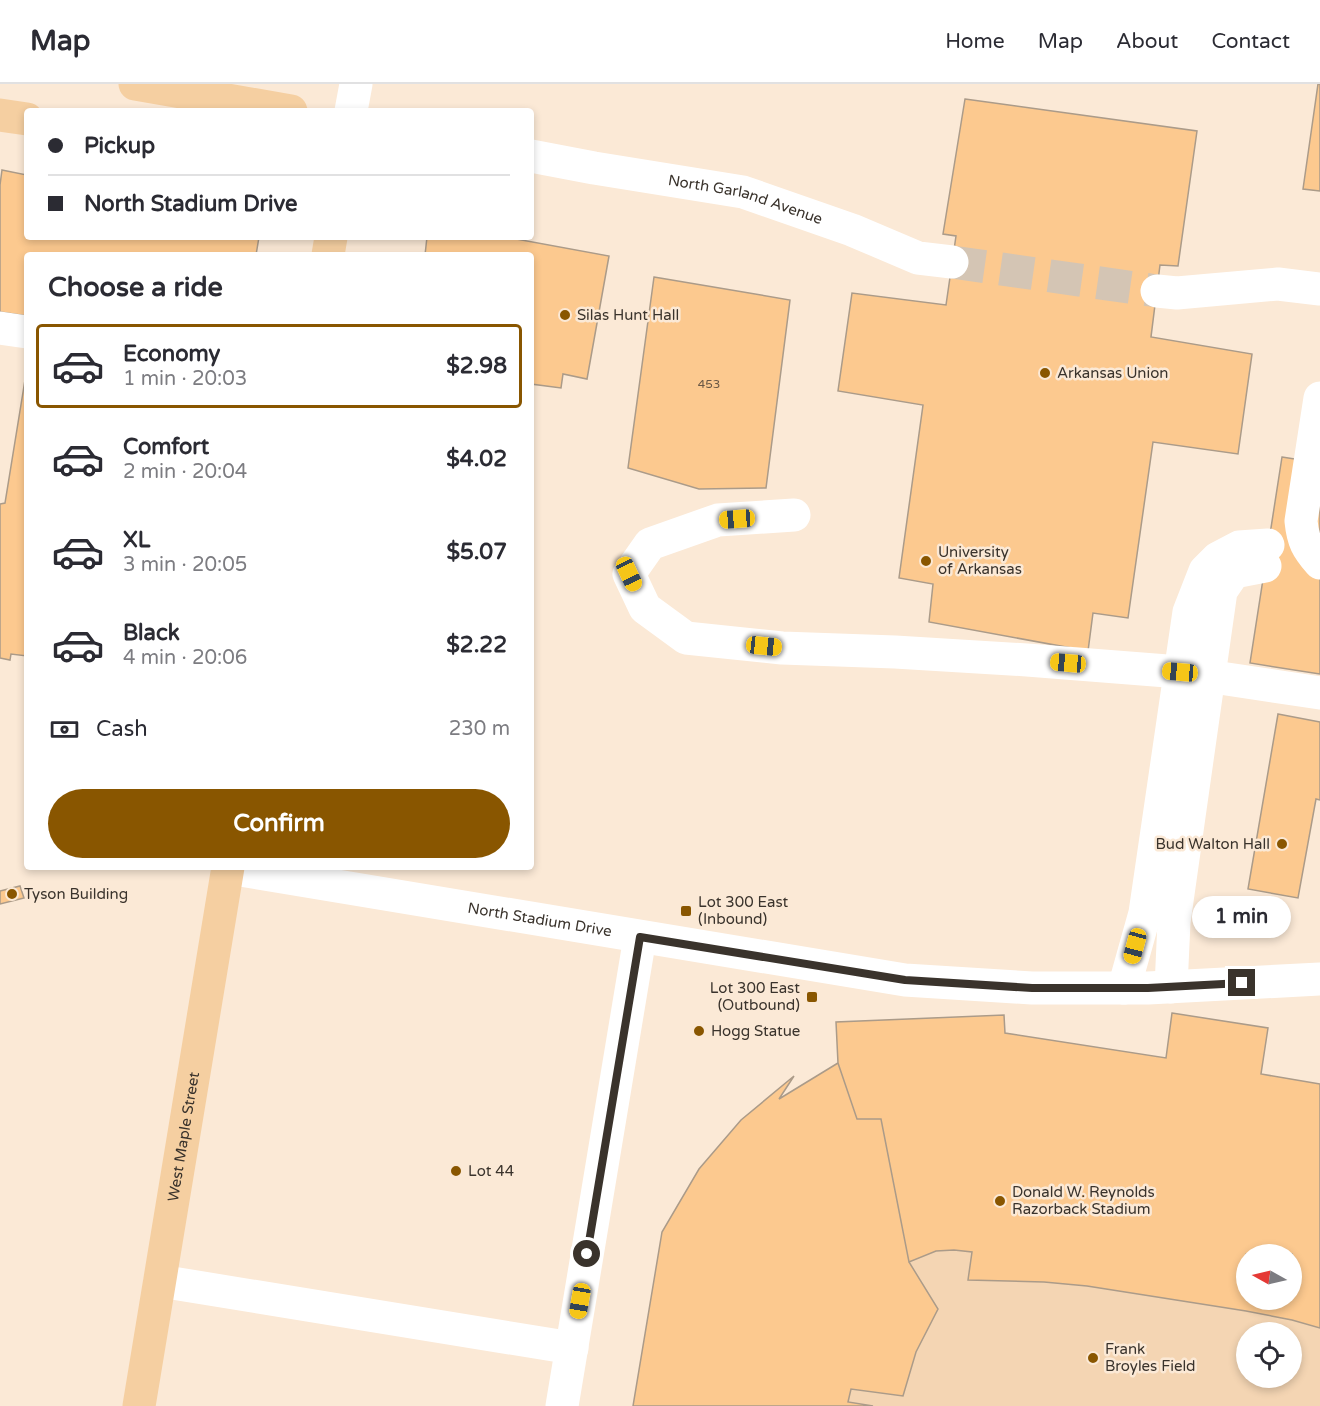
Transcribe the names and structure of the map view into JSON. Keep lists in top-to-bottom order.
{
  "streets": {
    "main road": ["West Maple Street"],
    "street": ["North Garland Avenue", "North Stadium Drive"]
  },
  "places": {
    "other": [
      "Silas Hunt Hall",
      "Arkansas Union",
      "University of Arkansas",
      "Bud Walton Hall",
      "Tyson Building",
      "Hogg Statue",
      "Lot 44",
      "Donald W. Reynolds Razorback Stadium",
      "Frank Broyles Field"
    ],
    "transit": ["Lot 300 East (Inbound)", "Lot 300 East (Outbound)"]
  },
  "house_numbers": ["453"],
  "north": "left",
  "page": {
    "header": "Map",
    "nav": [
      "Home",
      "Map",
      "About",
      "Contact"
    ],
    "banner": ["Pickup", "North Stadium Drive"],
    "heading": "Choose a ride",
    "list": [
      {
        "name": "Economy",
        "note": "1 min · 20:03",
        "value": "$2.98"
      },
      {
        "name": "Comfort",
        "note": "2 min · 20:04",
        "value": "$4.02"
      },
      {
        "name": "XL",
        "note": "3 min · 20:05",
        "value": "$5.07"
      },
      {
        "name": "Black",
        "note": "4 min · 20:06",
        "value": "$2.22"
      }
    ],
    "pay": ["Cash", "230 m"],
    "buttons": "Confirm",
    "bubble": "1 min"
  }
}
